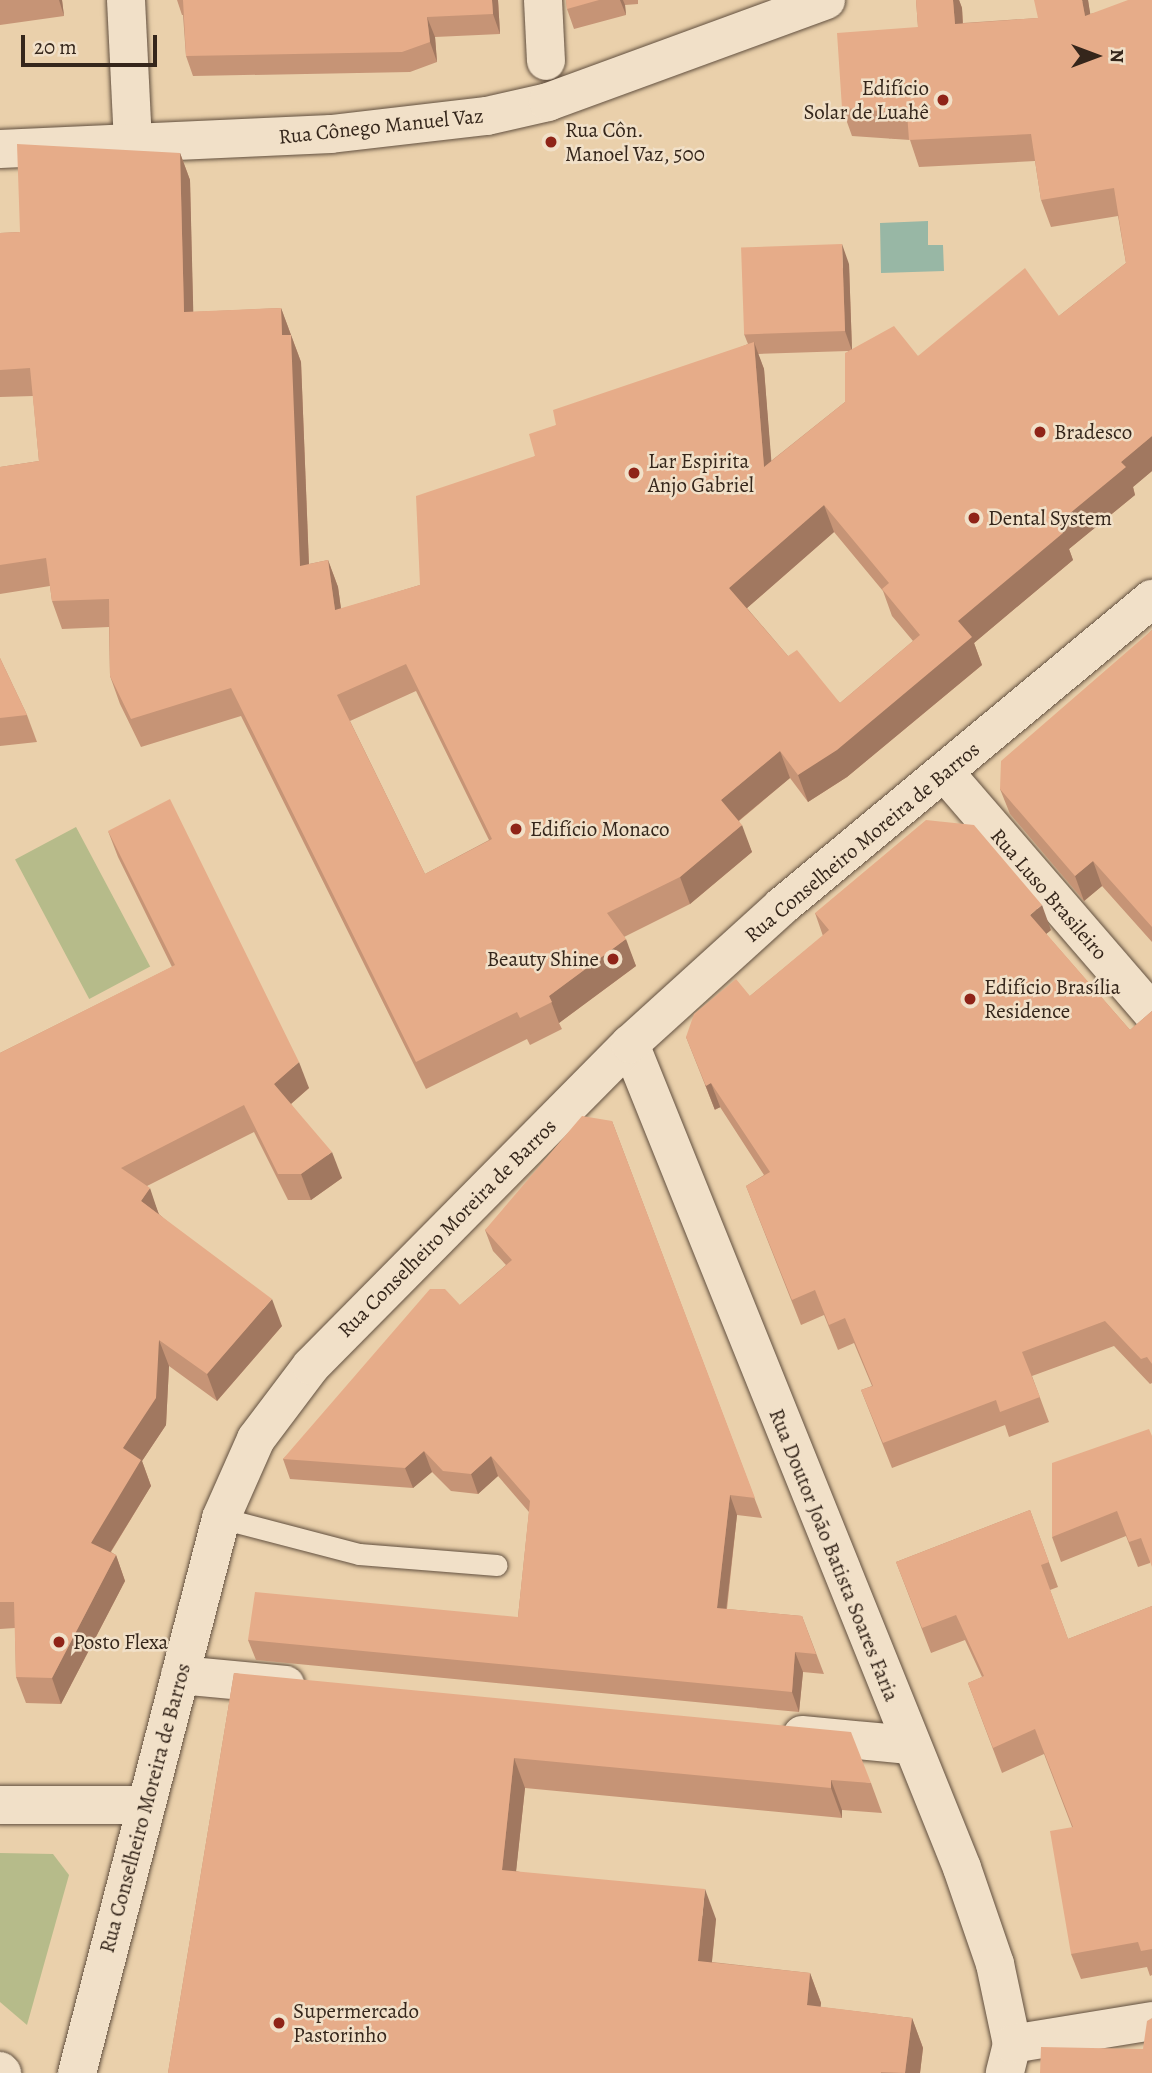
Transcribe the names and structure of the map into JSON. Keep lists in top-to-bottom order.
{
  "streets": {
    "street": [
      "Rua Cônego Manuel Vaz",
      "Rua Conselheiro Moreira de Barros",
      "Rua Luso Brasileiro",
      "Rua Doutor João Batista Soares Faria"
    ]
  },
  "crossings": [
    ["Rua Conselheiro Moreira de Barros", "Rua Luso Brasileiro"],
    ["Rua Conselheiro Moreira de Barros", "Rua Doutor João Batista Soares Faria"]
  ],
  "places": [
    "Edifício Solar de Luahê",
    "Rua Côn. Manoel Vaz, 500",
    "Bradesco",
    "Lar Espirita Anjo Gabriel",
    "Dental System",
    "Edifício Monaco",
    "Beauty Shine",
    "Edifício Brasília Residence",
    "Posto Flexa",
    "Supermercado Pastorinho"
  ],
  "scale_bar": "20 m",
  "north": "right"
}
